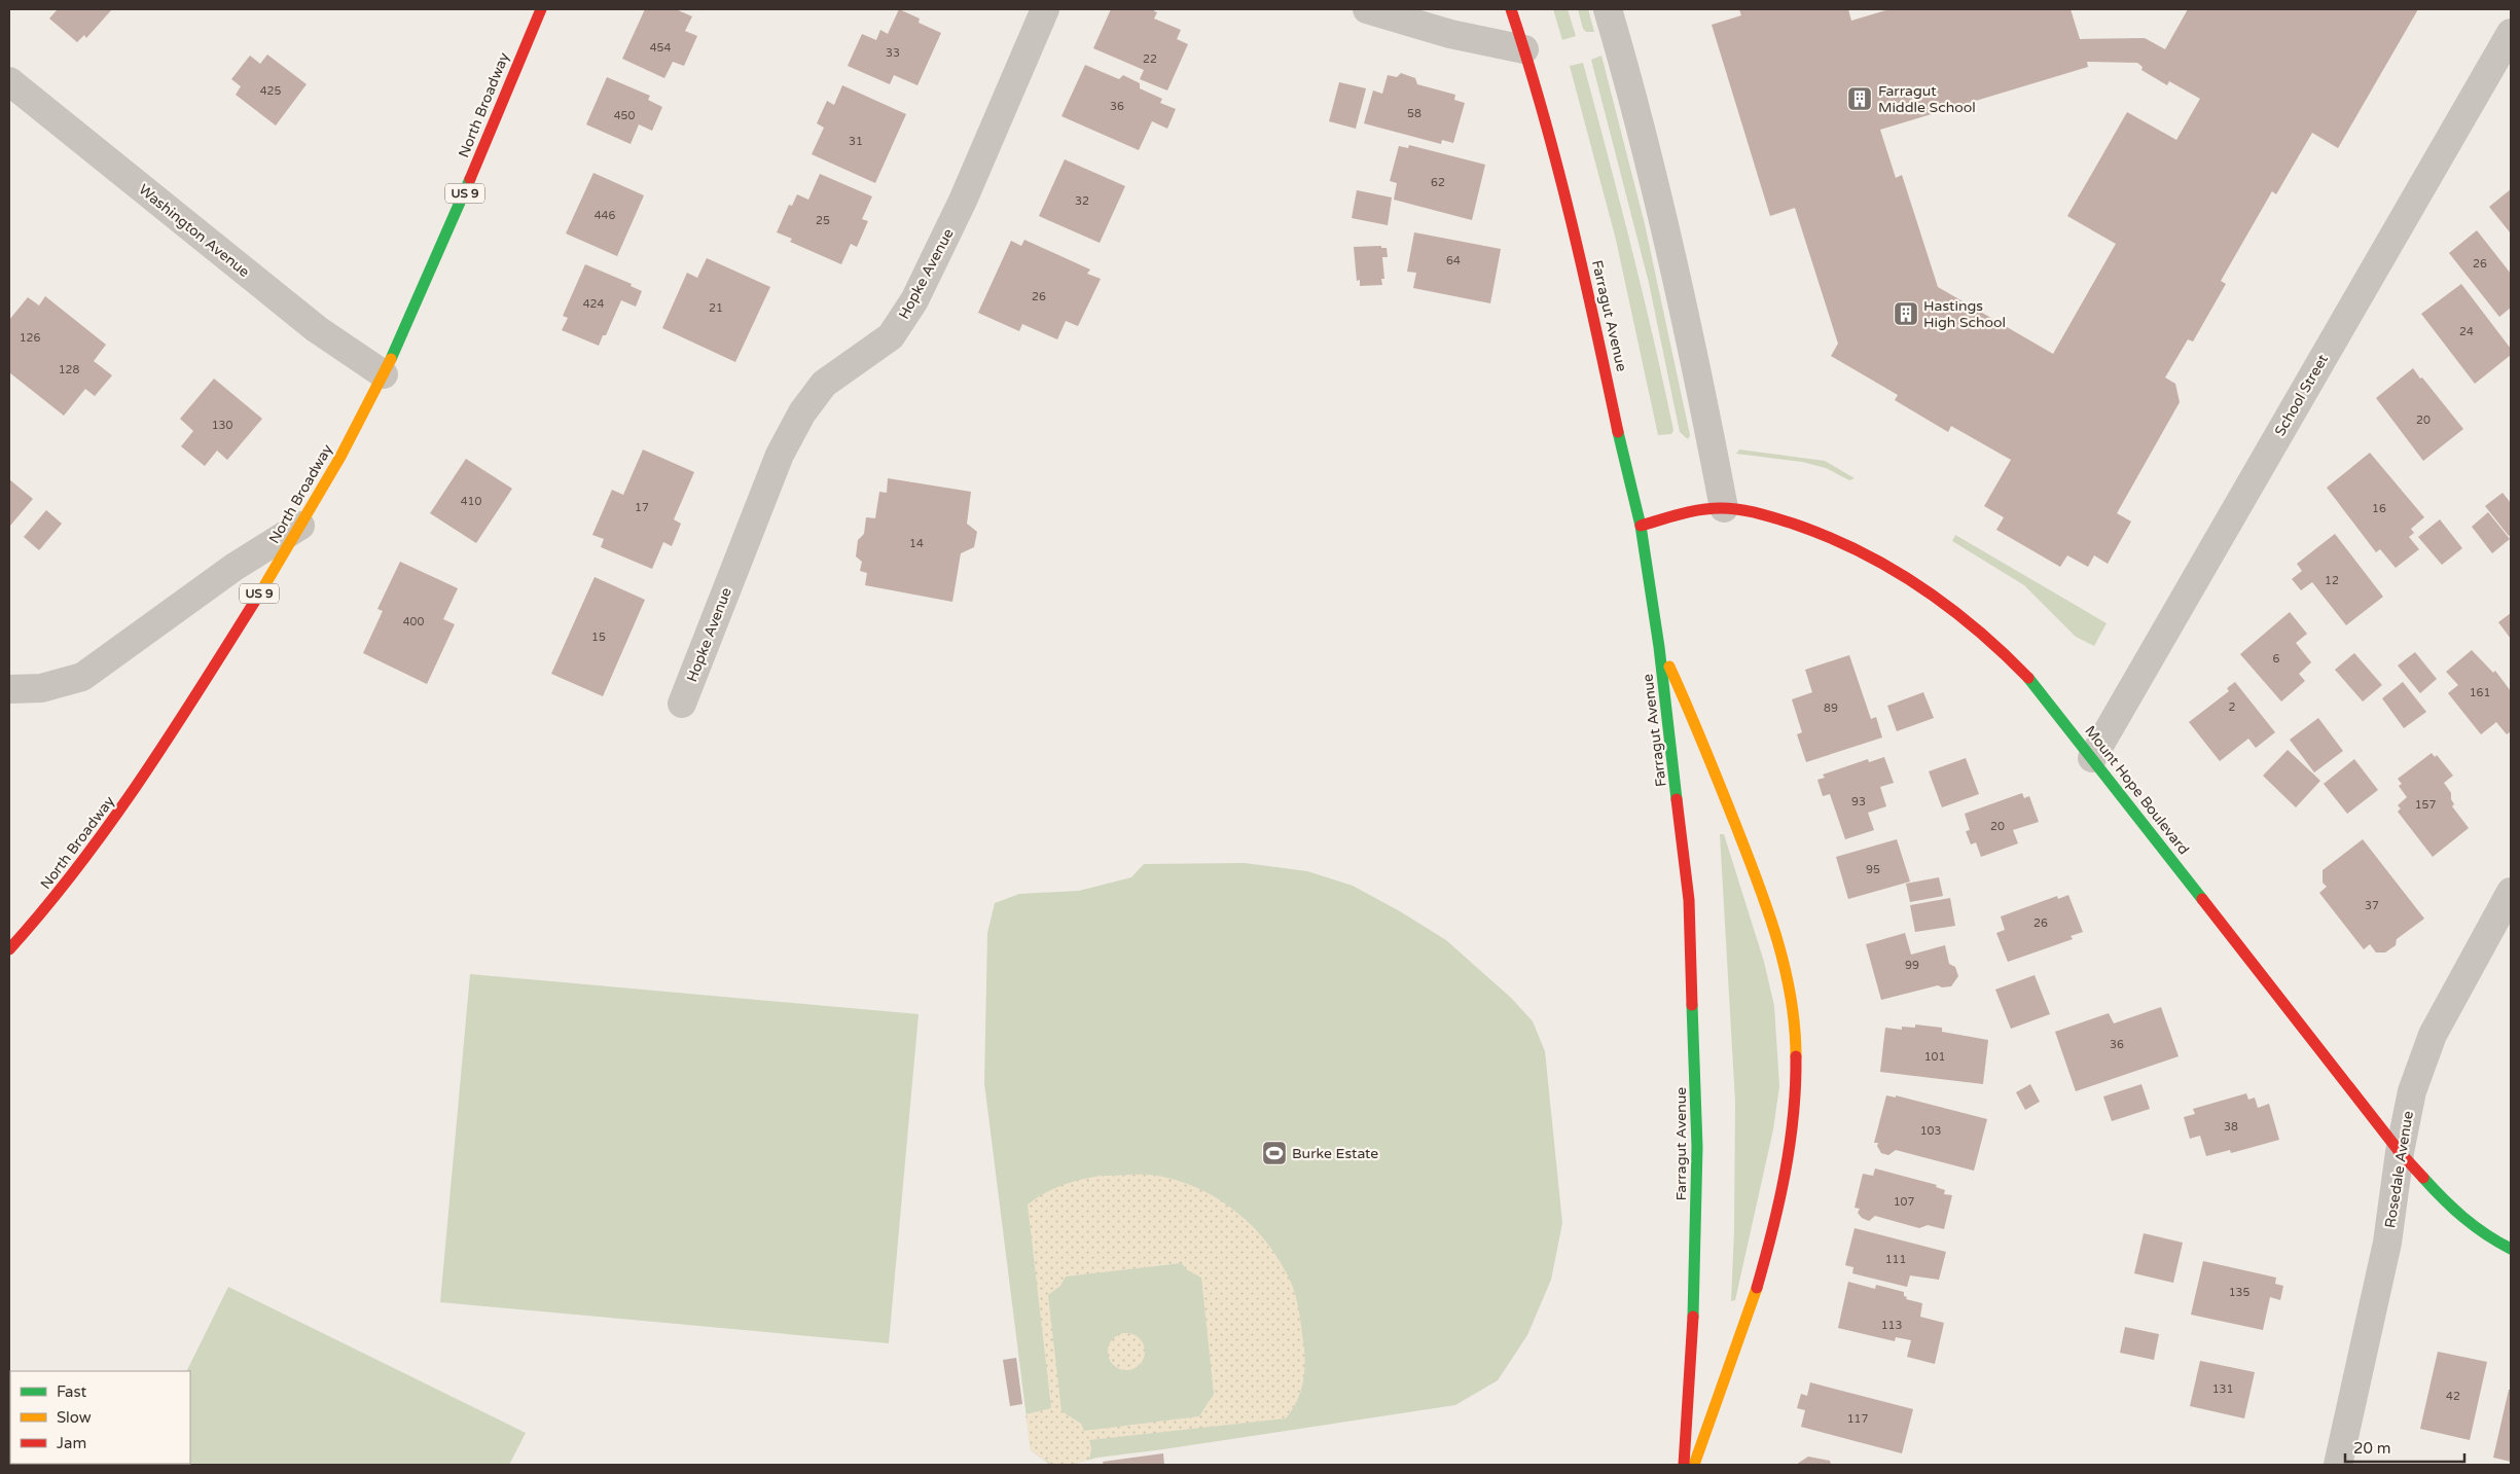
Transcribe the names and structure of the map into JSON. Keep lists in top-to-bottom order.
{
  "streets": {
    "main road": [
      "North Broadway",
      "US 9",
      "Farragut Avenue",
      "Mount Hope Boulevard"
    ],
    "street": [
      "Washington Avenue",
      "Hopke Avenue",
      "School Street",
      "Rosedale Avenue"
    ]
  },
  "crossings": [
    ["North Broadway", "Washington Avenue"],
    ["Farragut Avenue", "Mount Hope Boulevard"],
    ["School Street", "Mount Hope Boulevard"],
    ["Mount Hope Boulevard", "Rosedale Avenue"]
  ],
  "places": {
    "building": ["Farragut Middle School", "Hastings High School"],
    "sports": ["Burke Estate"]
  },
  "house_numbers": [
    "454",
    "33",
    "22",
    "425",
    "36",
    "58",
    "450",
    "31",
    "62",
    "32",
    "446",
    "25",
    "64",
    "26",
    "26",
    "424",
    "21",
    "24",
    "126",
    "128",
    "20",
    "130",
    "410",
    "17",
    "16",
    "14",
    "12",
    "400",
    "15",
    "6",
    "161",
    "2",
    "89",
    "93",
    "157",
    "20",
    "95",
    "37",
    "26",
    "99",
    "36",
    "101",
    "38",
    "103",
    "107",
    "111",
    "135",
    "113",
    "131",
    "42",
    "117"
  ],
  "legend": ["Fast", "Slow", "Jam"],
  "scale_bar": "20 m"
}
